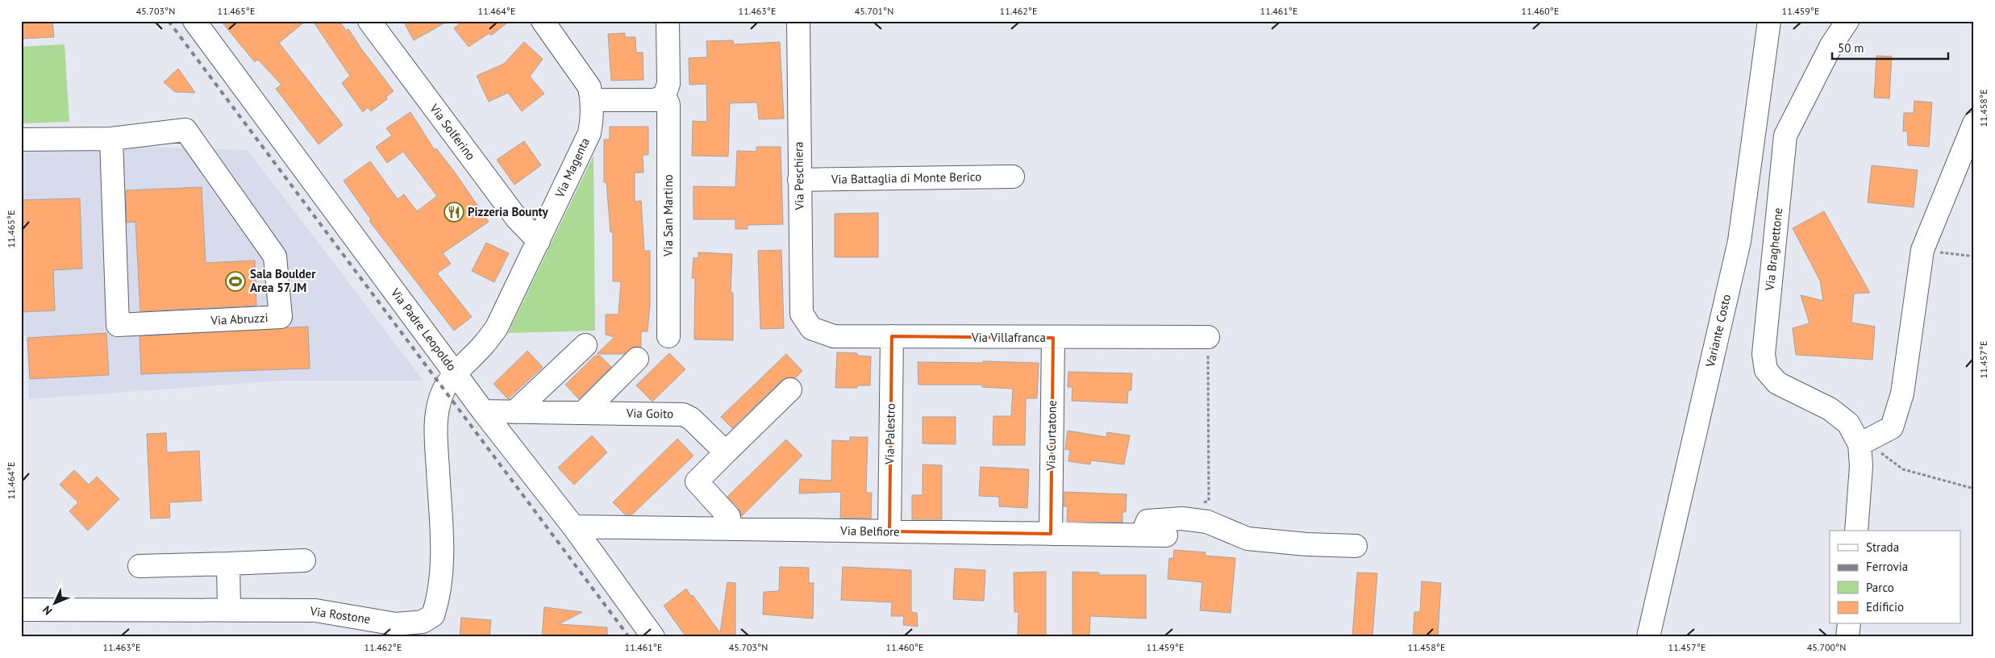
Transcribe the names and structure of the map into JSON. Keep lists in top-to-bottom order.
{
  "streets": {
    "main road": [
      "Via Solferino",
      "Via Magenta",
      "Via Peschiera",
      "Via Battaglia di Monte Berico",
      "Via San Martino",
      "Via Braghettone",
      "Via Abruzzi",
      "Via Padre Leopoldo",
      "Variante Costo",
      "Via Villafranca",
      "Via Goito",
      "Via Palestro",
      "Via Curtatone",
      "Via Belfiore",
      "Via Rostone"
    ]
  },
  "crossings": [
    ["Via Solferino", "Via Magenta"],
    ["Via Magenta", "Via Padre Leopoldo"],
    ["Via Magenta", "Via Rostone"],
    ["Via Peschiera", "Via Battaglia di Monte Berico"],
    ["Via Peschiera", "Via Villafranca"],
    ["Via Padre Leopoldo", "Via Goito"],
    ["Via Padre Leopoldo", "Via Belfiore"],
    ["Via Padre Leopoldo", "Via Rostone"],
    ["Via Villafranca", "Via Palestro"],
    ["Via Villafranca", "Via Curtatone"],
    ["Via Palestro", "Via Belfiore"],
    ["Via Curtatone", "Via Belfiore"]
  ],
  "places": {
    "restaurant": ["Pizzeria Bounty"],
    "sports": ["Sala Boulder Area 57 JM"]
  },
  "legend": [
    "Strada",
    "Ferrovia",
    "Parco",
    "Edificio"
  ],
  "scale_bar": "50 m",
  "north": "bottom left",
  "coordinates": [
    "45.703°N",
    "11.465°E",
    "11.464°E",
    "11.463°E",
    "45.701°N",
    "11.462°E",
    "11.461°E",
    "11.460°E",
    "11.459°E",
    "11.458°E",
    "11.457°E",
    "45.700°N"
  ]
}
